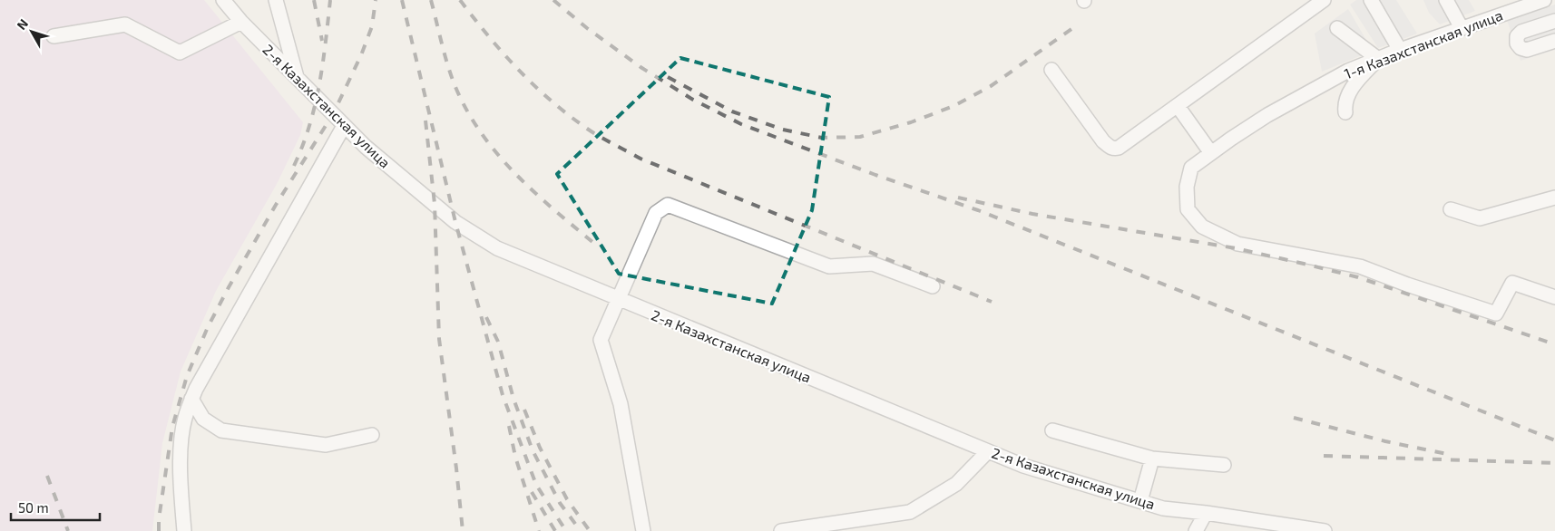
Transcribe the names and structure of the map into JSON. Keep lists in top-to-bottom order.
{
  "streets": {
    "street": ["1-я Казахстанская улица", "2-я Казахстанская улица"]
  },
  "scale_bar": "50 m",
  "north": "top left"
}
